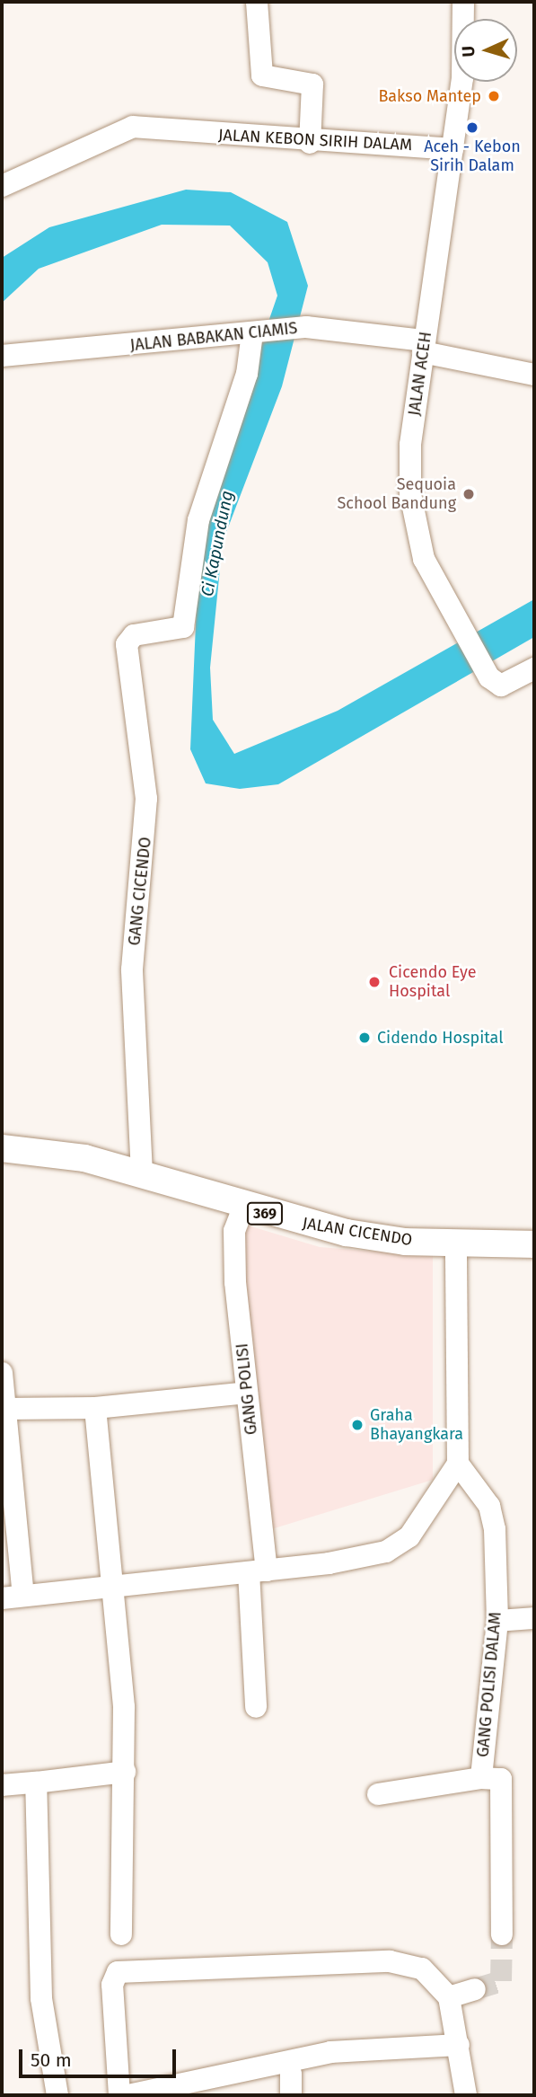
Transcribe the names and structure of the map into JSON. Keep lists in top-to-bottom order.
{
  "streets": {
    "main road": ["369", "JALAN CICENDO"],
    "street": [
      "JALAN KEBON SIRIH DALAM",
      "JALAN BABAKAN CIAMIS",
      "JALAN ACEH",
      "GANG CICENDO",
      "GANG POLISI",
      "GANG POLISI DALAM"
    ]
  },
  "crossings": [
    ["JALAN KEBON SIRIH DALAM", "JALAN ACEH"],
    ["JALAN BABAKAN CIAMIS", "JALAN ACEH"],
    ["JALAN BABAKAN CIAMIS", "GANG CICENDO"],
    ["GANG CICENDO", "JALAN CICENDO"],
    ["JALAN CICENDO", "GANG POLISI"]
  ],
  "water": ["Ci Kapundung"],
  "places": [
    "Bakso Mantep",
    "Aceh - Kebon Sirih Dalam",
    "Sequoia School Bandung",
    "Cicendo Eye Hospital",
    "Cidendo Hospital",
    "Graha Bhayangkara"
  ],
  "scale_bar": "50 m",
  "north": "left"
}
